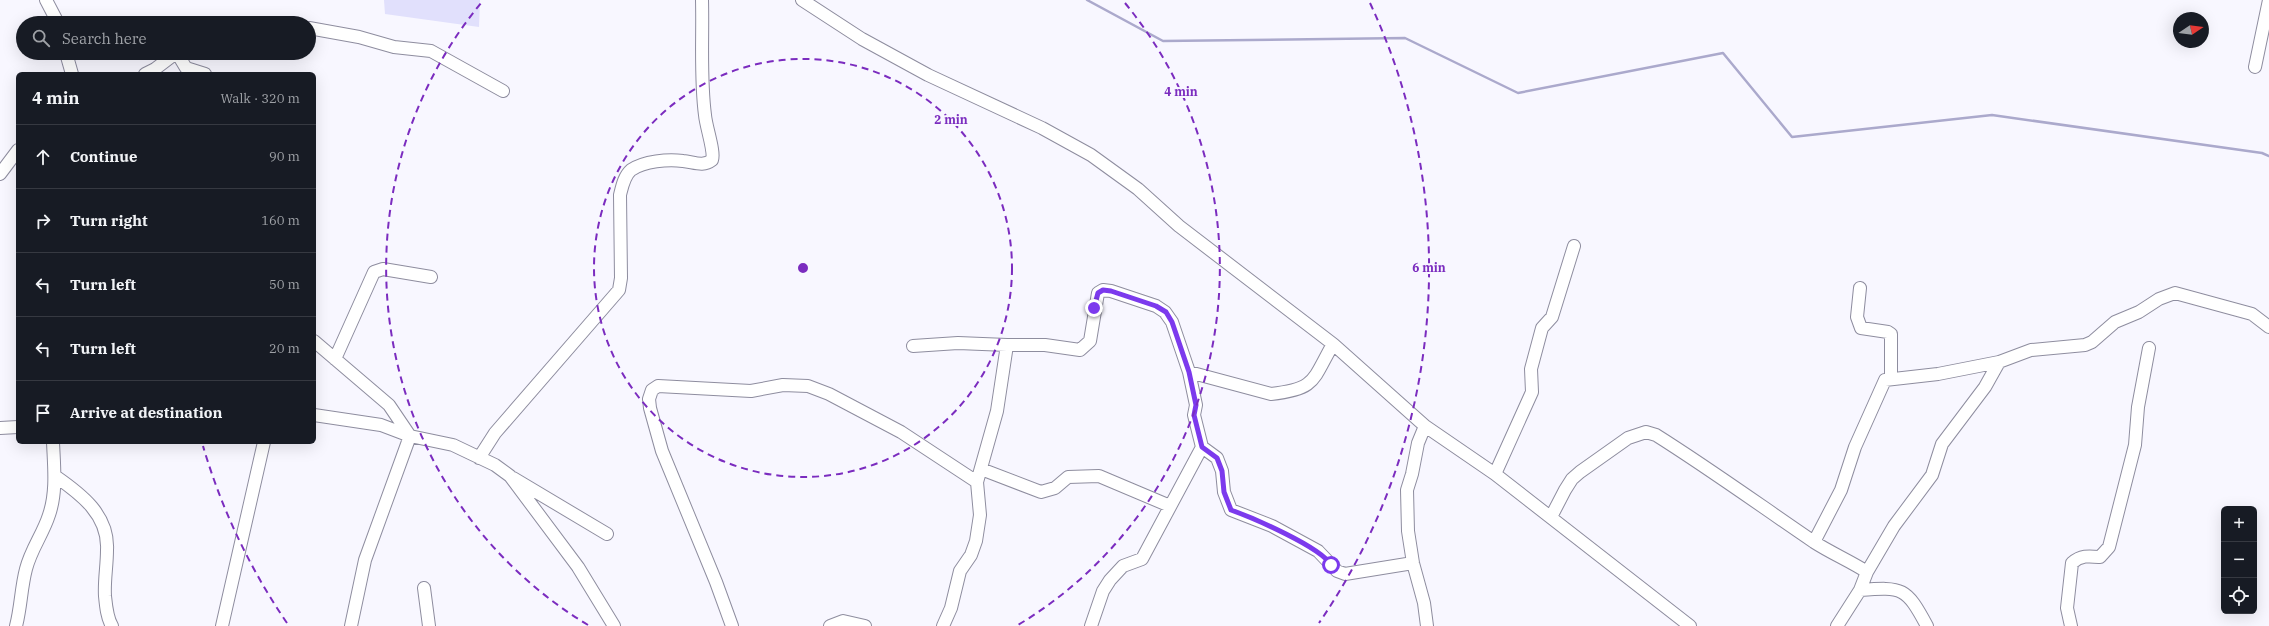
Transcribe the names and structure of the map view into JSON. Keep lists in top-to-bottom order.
{
  "north": "right",
  "page": {
    "search": "Search here",
    "heading": ["4 min", "Walk · 320 m"],
    "list": [
      ["Continue", "90 m"],
      ["Turn right", "160 m"],
      ["Turn left", "50 m"],
      ["Turn left", "20 m"],
      "Arrive at destination"
    ],
    "map_buttons": ["+", "−"]
  },
  "rings": ["4 min", "2 min", "6 min"]
}
